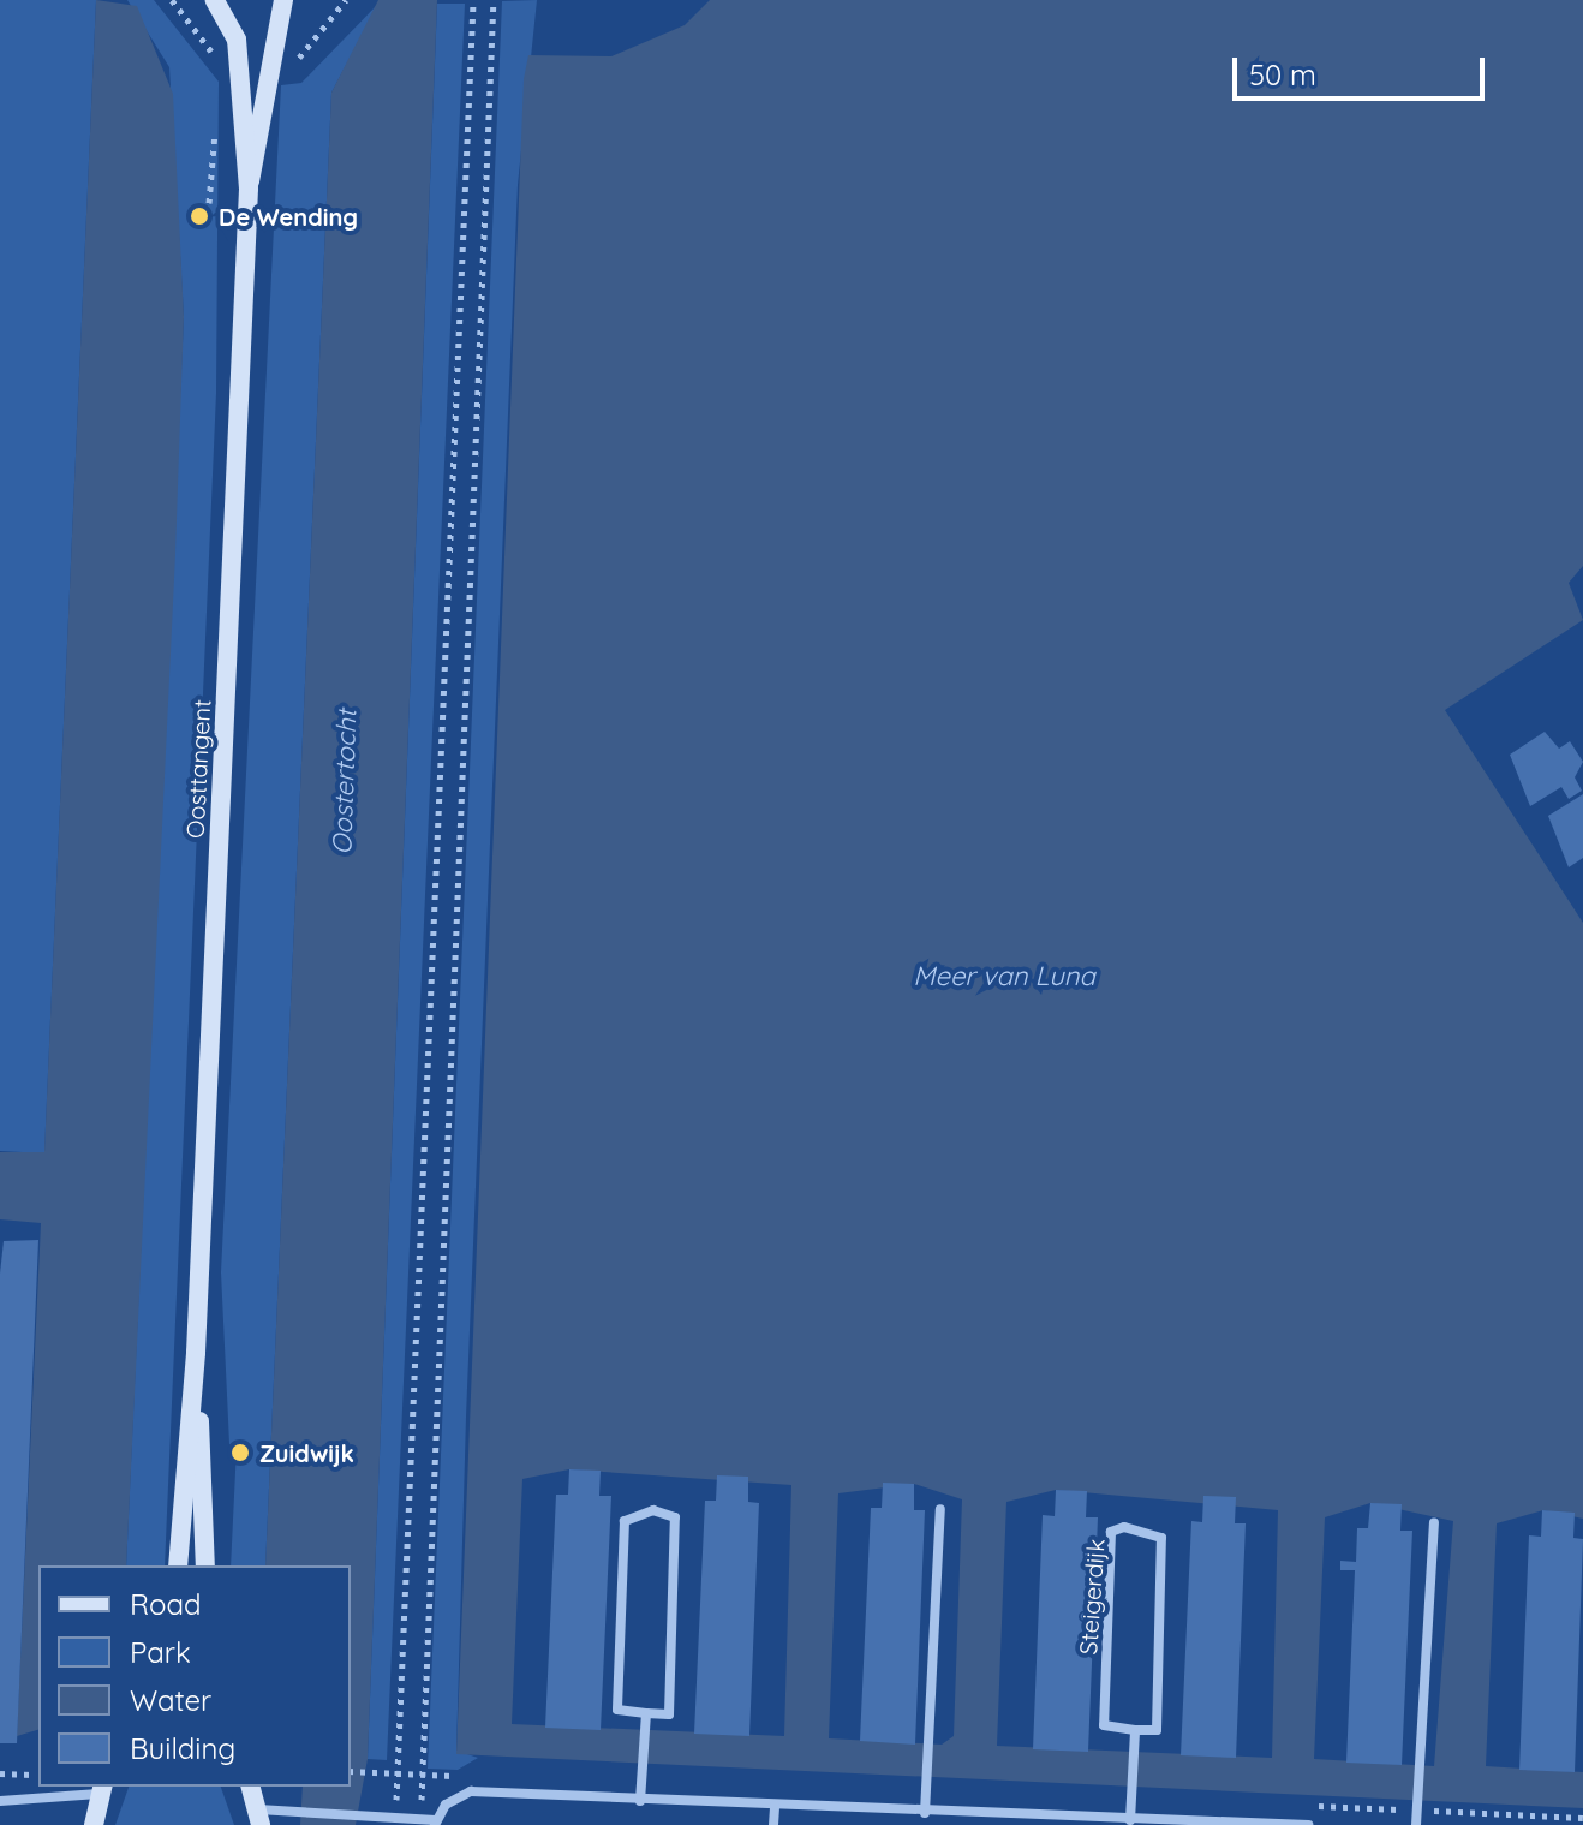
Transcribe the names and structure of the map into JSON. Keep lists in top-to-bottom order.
{
  "streets": {
    "main road": ["Oosttangent"],
    "street": ["Steigerdijk"]
  },
  "water": ["Oostertocht", "Meer van Luna"],
  "places": ["De Wending", "Zuidwijk"],
  "legend": [
    "Road",
    "Park",
    "Water",
    "Building"
  ],
  "scale_bar": "50 m"
}
